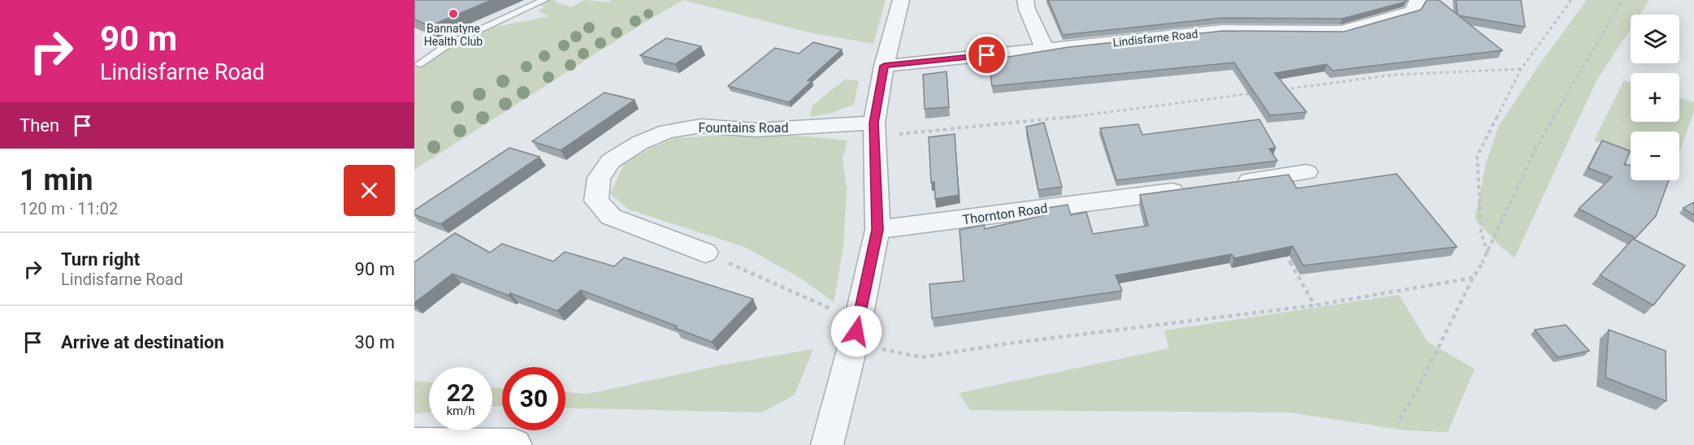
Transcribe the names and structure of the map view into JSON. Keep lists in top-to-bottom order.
{
  "streets": {
    "street": ["Lindisfarne Road", "Fountains Road", "Thornton Road"]
  },
  "places": ["Bannatyne Health Club"],
  "page": {
    "turn": ["90 m", "Lindisfarne Road"],
    "map_buttons": ["+", "−"],
    "then": "Then",
    "heading": ["1 min", "120 m · 11:02"],
    "list": [
      {
        "name": "Turn right",
        "note": "Lindisfarne Road",
        "value": "90 m"
      },
      {
        "name": "Arrive at destination",
        "value": "30 m"
      }
    ],
    "speed": "22 km/h",
    "limit": "30"
  }
}
